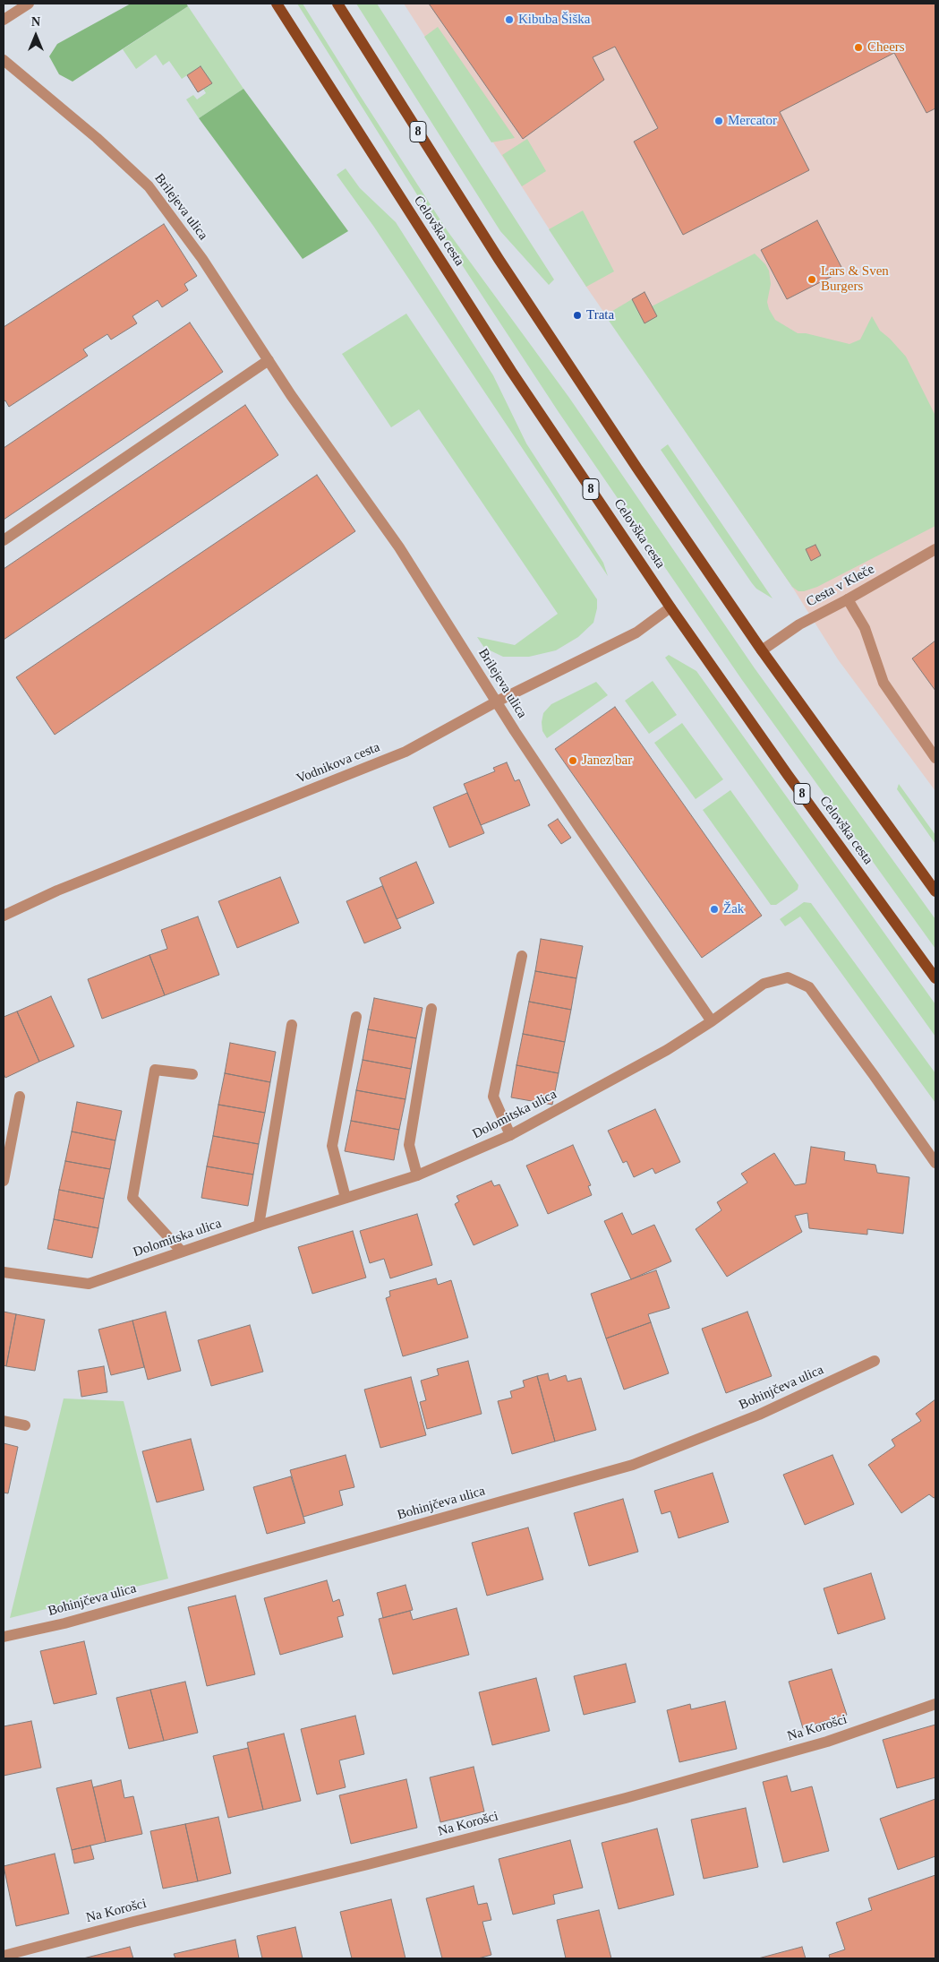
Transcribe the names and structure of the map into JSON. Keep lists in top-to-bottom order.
{
  "streets": {
    "main road": ["8", "Celovška cesta"],
    "street": [
      "Brilejeva ulica",
      "Cesta v Kleče",
      "Vodnikova cesta",
      "Dolomitska ulica",
      "Bohinjčeva ulica",
      "Na Korošci"
    ]
  },
  "crossings": [
    ["8", "Cesta v Kleče"],
    ["Brilejeva ulica", "Vodnikova cesta"],
    ["Brilejeva ulica", "Dolomitska ulica"],
    ["Celovška cesta", "Vodnikova cesta"]
  ],
  "places": [
    "Kibuba Šiška",
    "Cheers",
    "Mercator",
    "Lars & Sven Burgers",
    "Trata",
    "Janez bar",
    "Žak"
  ],
  "north": "top"
}
